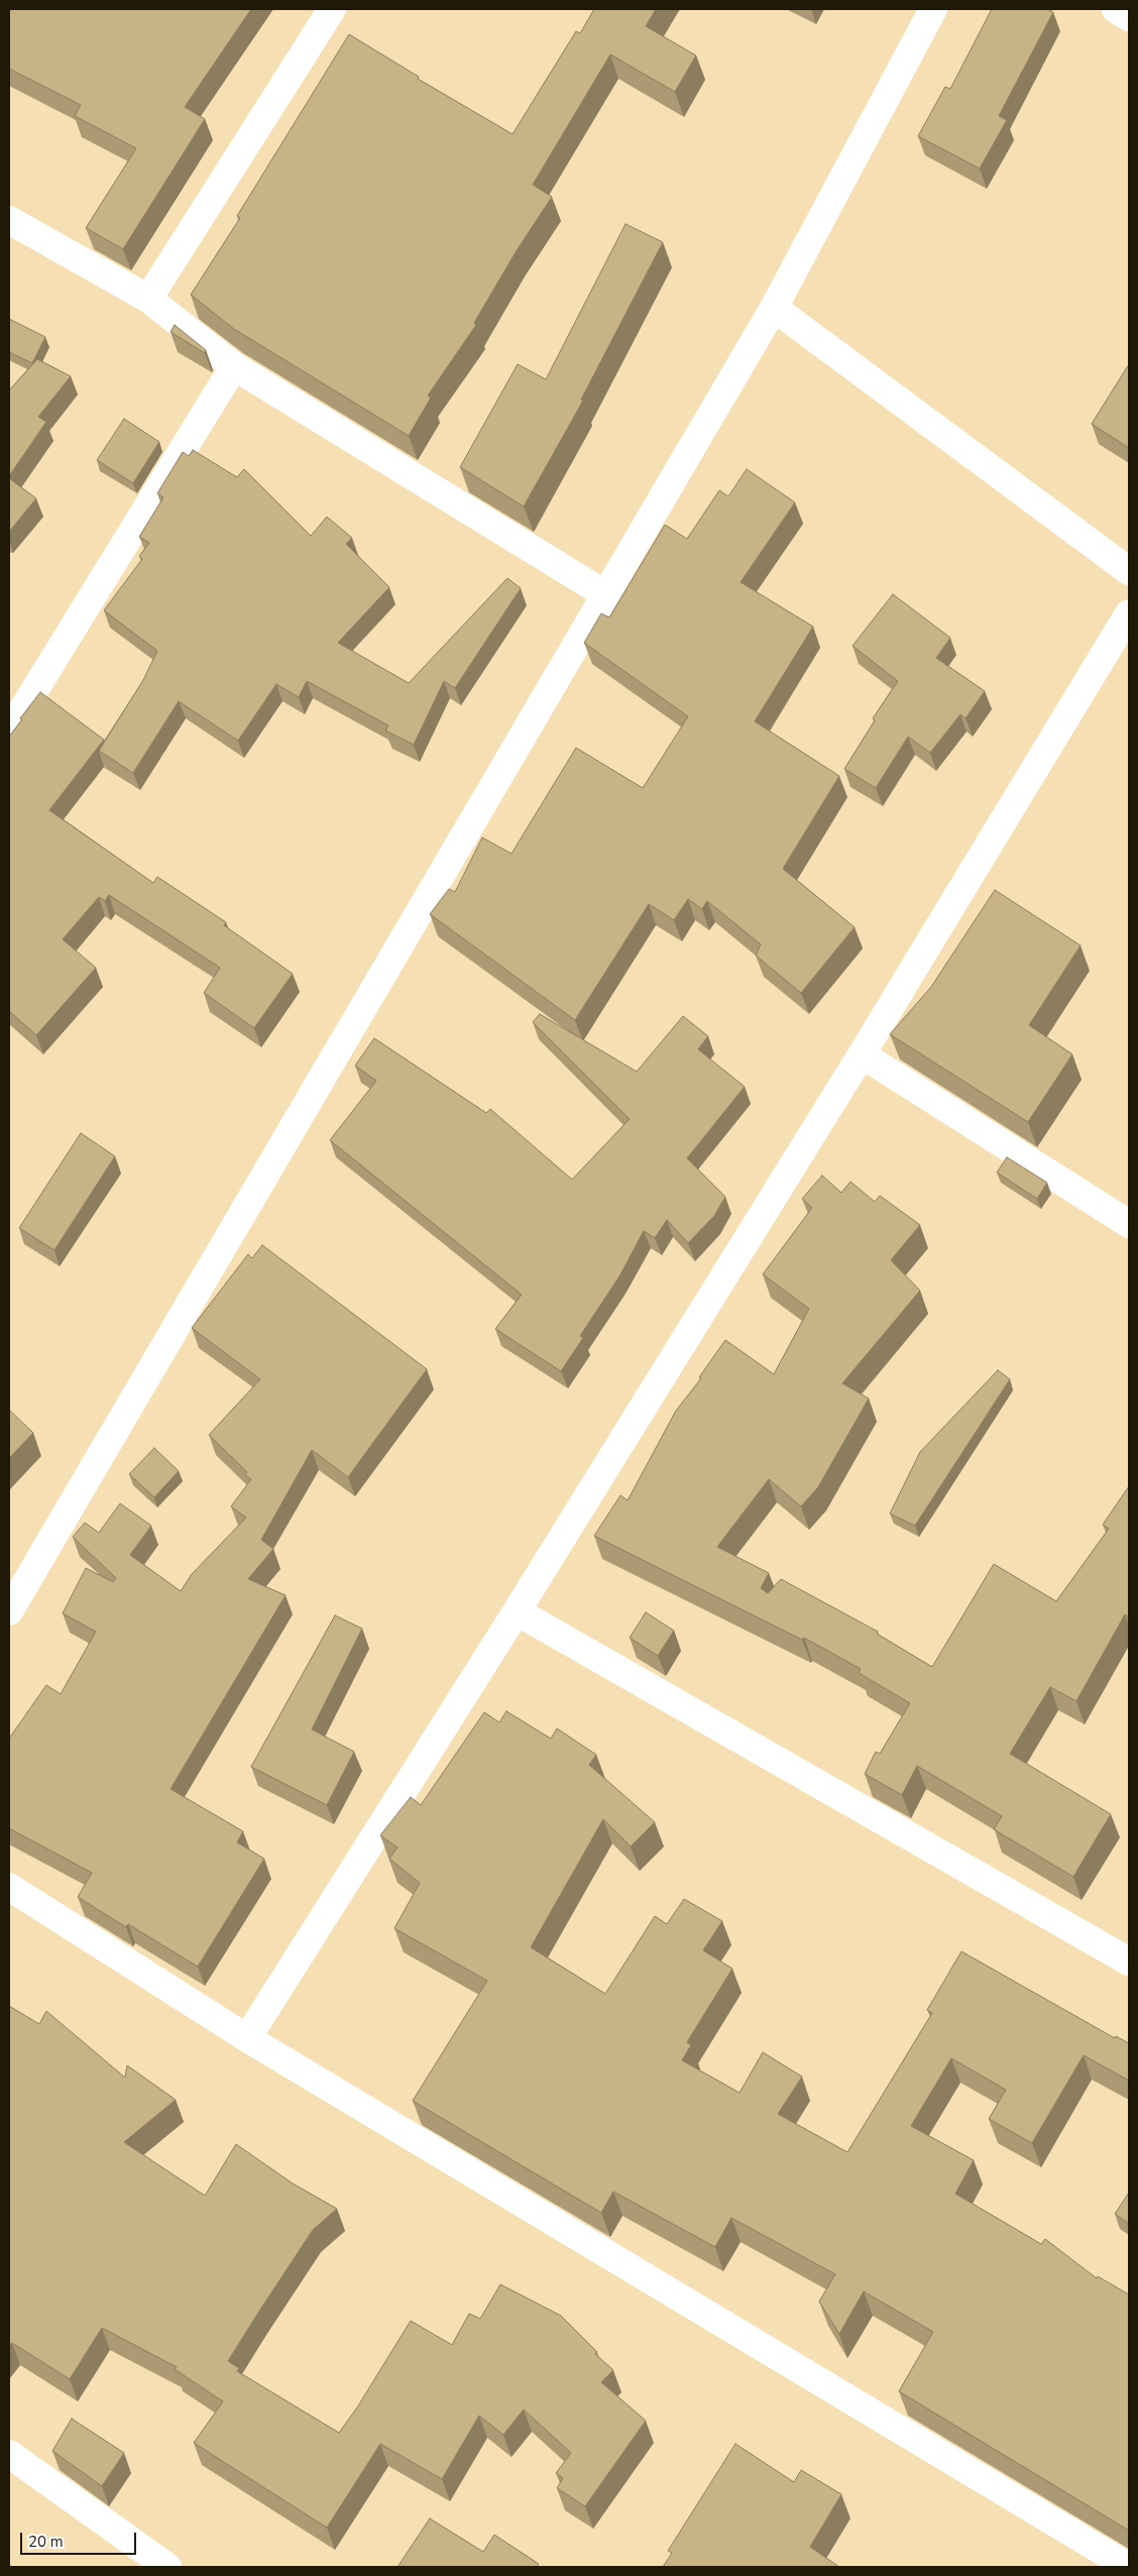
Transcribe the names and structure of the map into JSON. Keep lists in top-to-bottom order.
{
  "scale_bar": "20 m"
}
